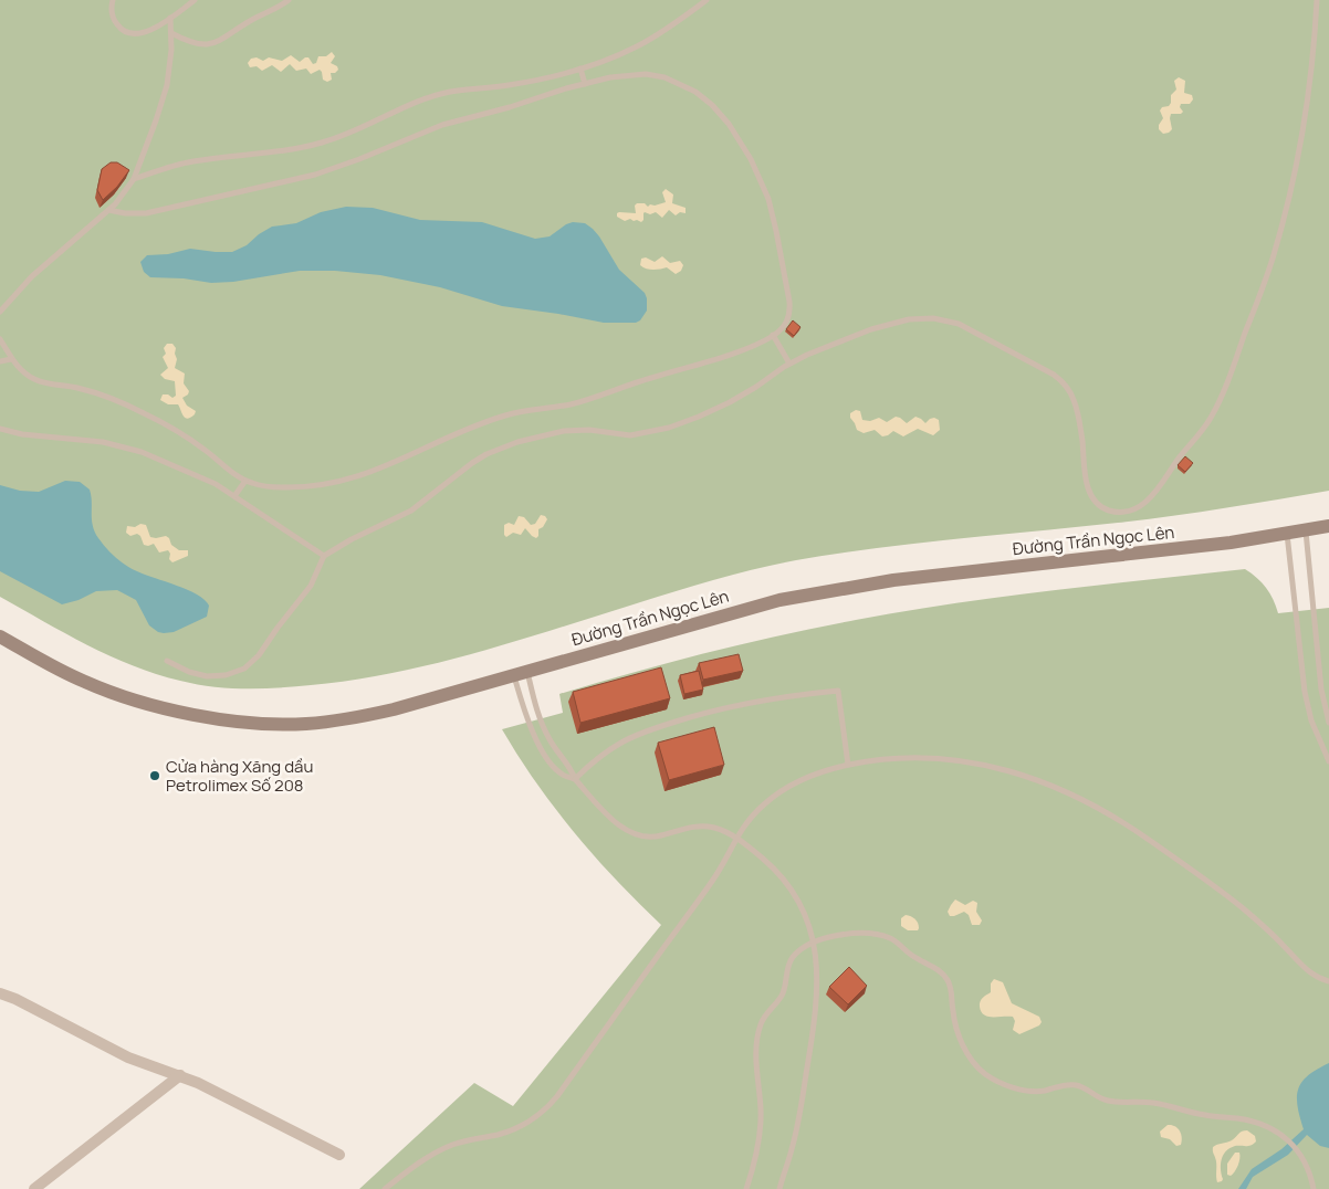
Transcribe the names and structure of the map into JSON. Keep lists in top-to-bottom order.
{
  "streets": {
    "street": ["Đường Trần Ngọc Lên"]
  },
  "places": ["Cửa hàng Xăng dầu Petrolimex Số 208"]
}
